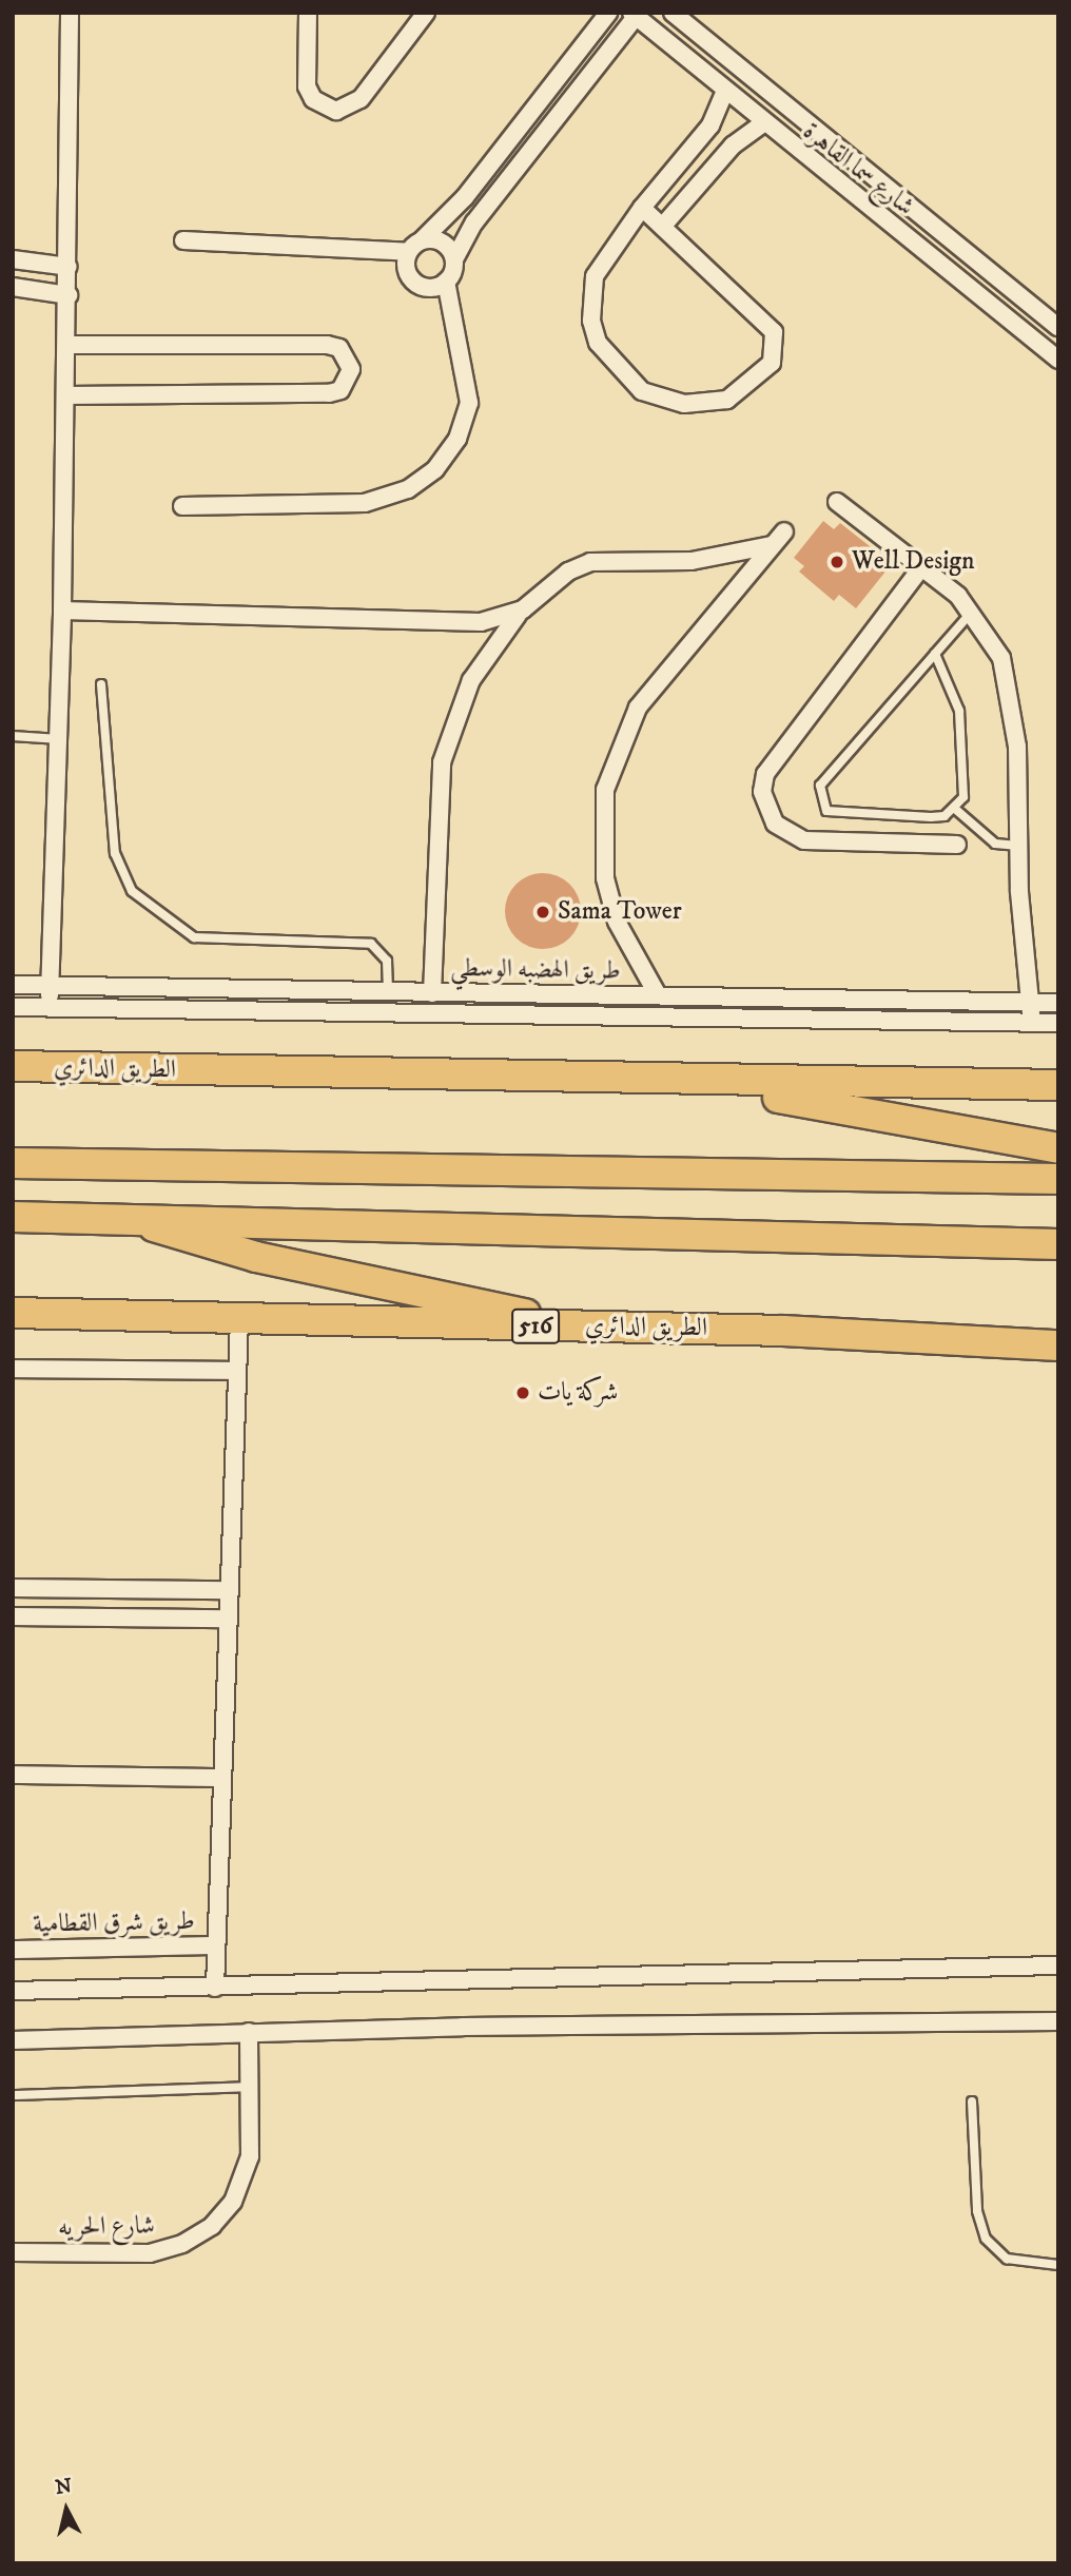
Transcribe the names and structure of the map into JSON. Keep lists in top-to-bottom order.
{
  "streets": {
    "highway": ["الطريق الدائري", "516"],
    "street": [
      "شارع سما القاهرة",
      "طريق الهضبه الوسطي",
      "طريق شرق القطامية",
      "شارع الحريه"
    ]
  },
  "crossings": [
    ["الطريق الدائري", "516"]
  ],
  "places": ["Well Design", "Sama Tower", "شركة يات"],
  "north": "top"
}
